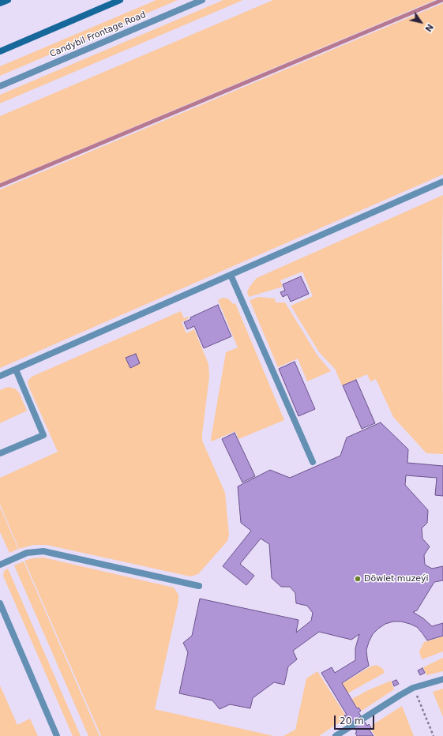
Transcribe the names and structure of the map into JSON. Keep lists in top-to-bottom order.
{
  "streets": {
    "street": ["Candybil Frontage Road"]
  },
  "places": ["Döwlet muzeýi"],
  "scale_bar": "20 m",
  "north": "bottom right"
}
